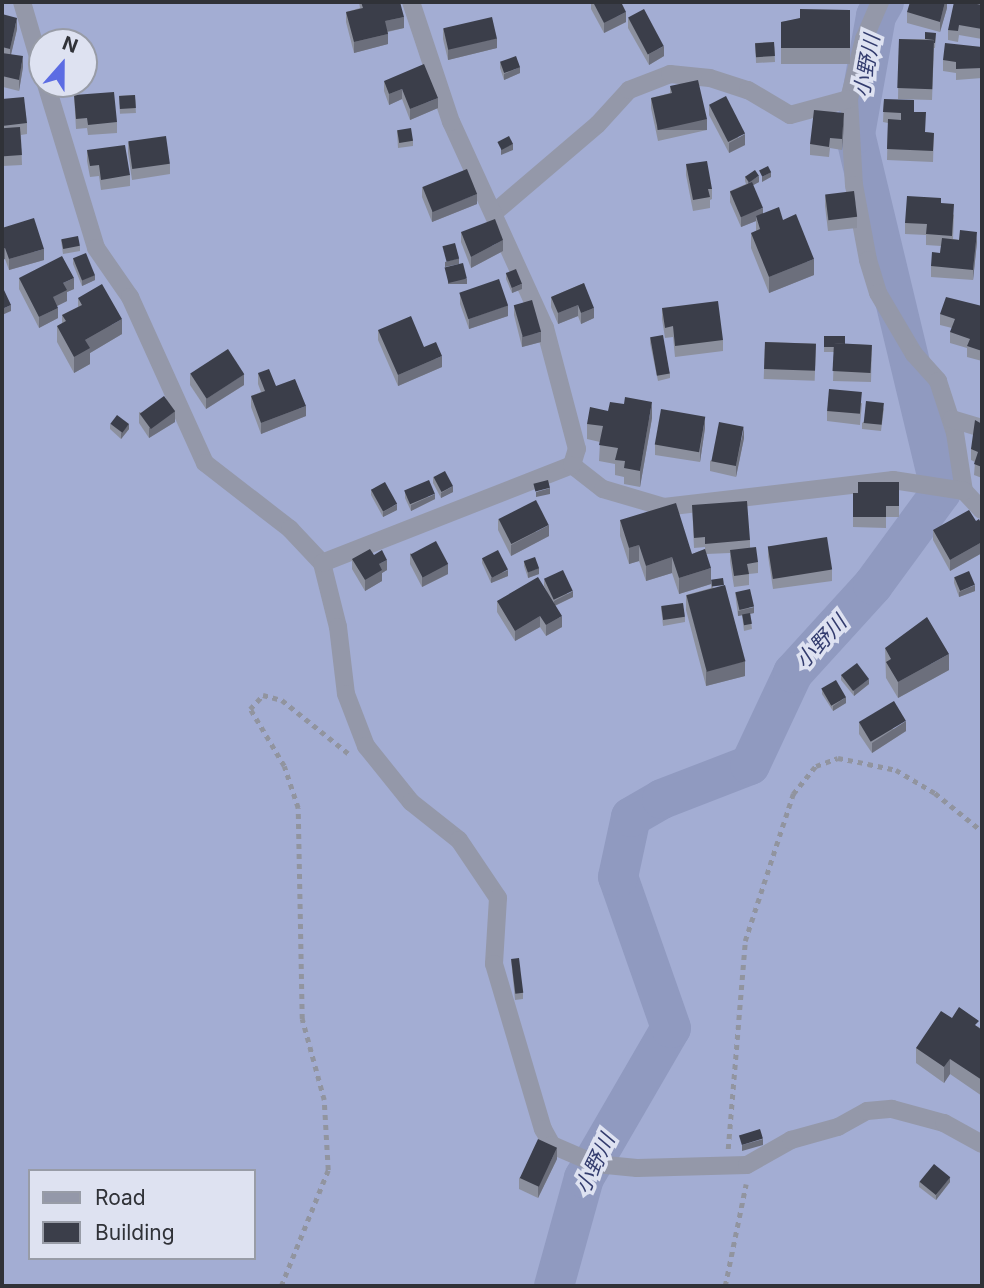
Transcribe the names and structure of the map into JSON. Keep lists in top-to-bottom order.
{
  "water": ["小野川"],
  "legend": ["Road", "Building"],
  "north": "top"
}
